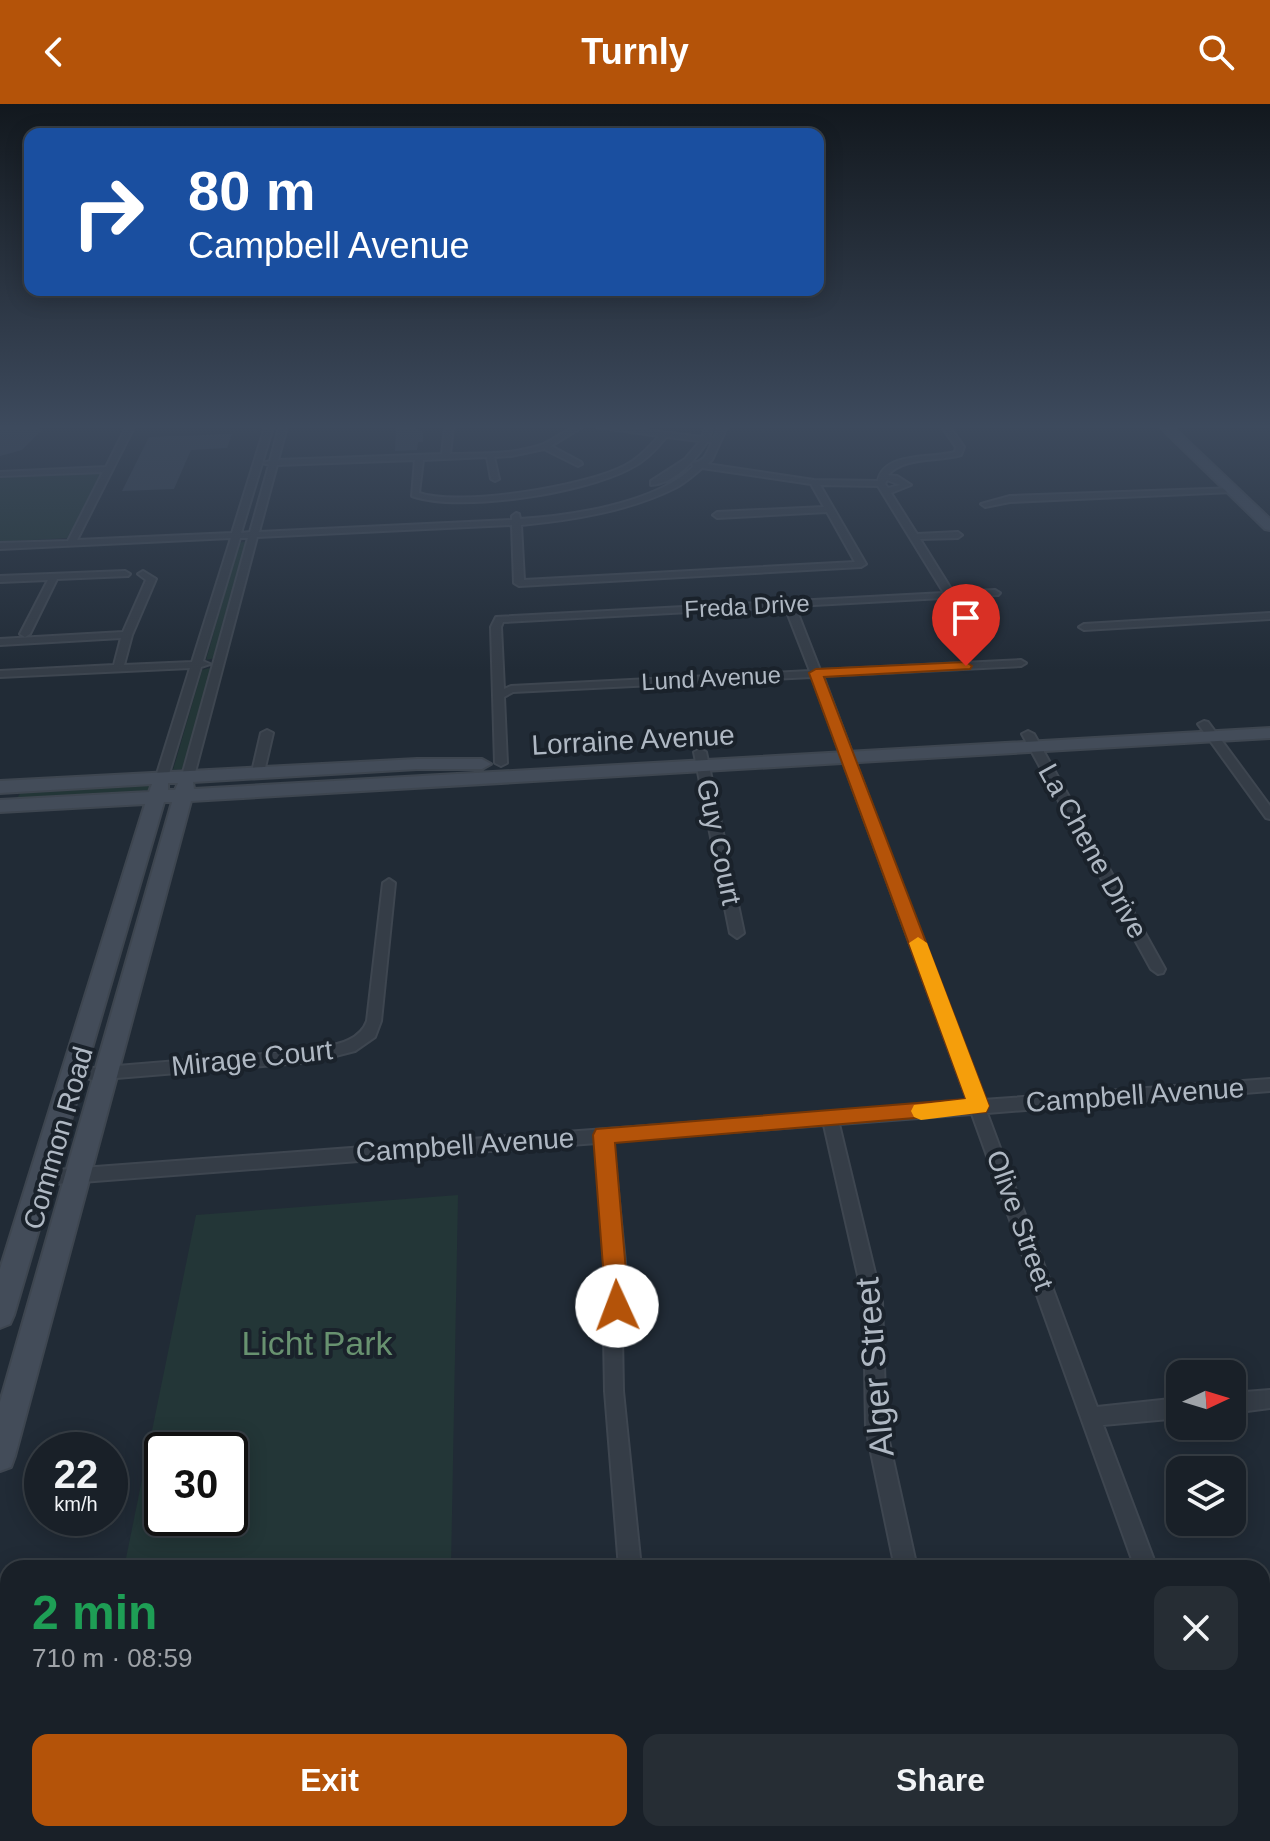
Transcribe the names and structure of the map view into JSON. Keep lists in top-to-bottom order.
{
  "streets": {
    "street": [
      "Freda Drive",
      "Lund Avenue",
      "Lorraine Avenue",
      "Guy Court",
      "La Chene Drive",
      "Mirage Court",
      "Campbell Avenue",
      "Common Road",
      "Olive Street",
      "Alger Street"
    ]
  },
  "crossings": [
    ["Freda Drive", "Lund Avenue"],
    ["Freda Drive", "Olive Street"],
    ["Lund Avenue", "Olive Street"],
    ["Lorraine Avenue", "Guy Court"],
    ["Lorraine Avenue", "La Chene Drive"],
    ["Lorraine Avenue", "Common Road"],
    ["Lorraine Avenue", "Olive Street"],
    ["Mirage Court", "Common Road"],
    ["Campbell Avenue", "Common Road"],
    ["Campbell Avenue", "Olive Street"],
    ["Campbell Avenue", "Alger Street"]
  ],
  "parks": ["Licht Park"],
  "north": "right",
  "page": {
    "header": "Turnly",
    "turn": ["80 m", "Campbell Avenue"],
    "speed": "22 km/h",
    "limit": "30",
    "heading": ["2 min", "710 m · 08:59"],
    "buttons": ["Exit", "Share"]
  }
}
